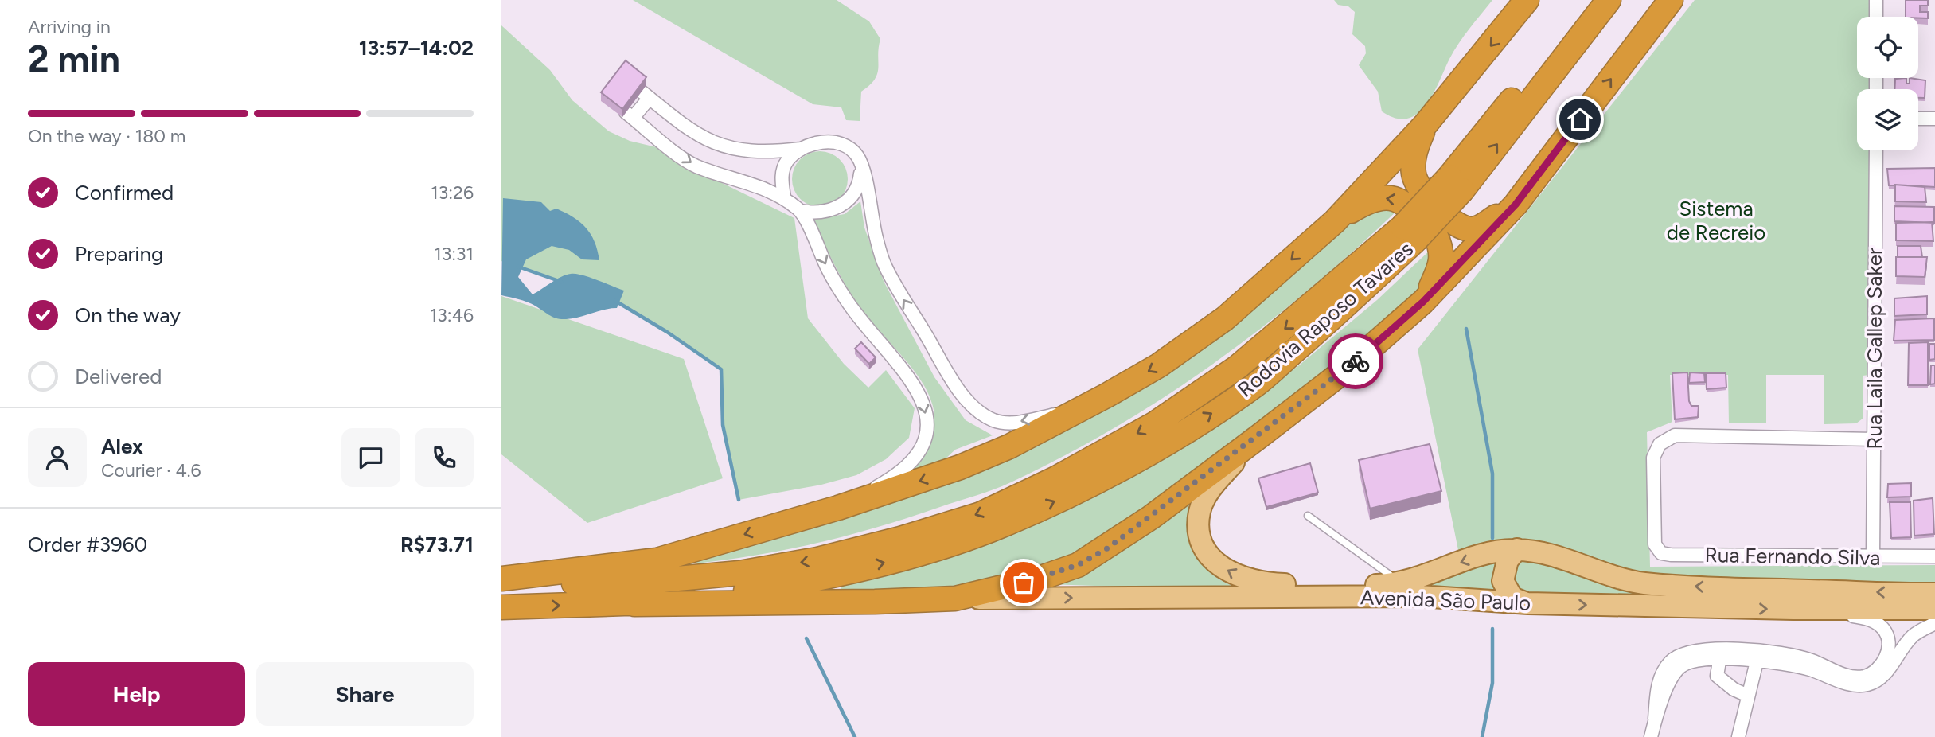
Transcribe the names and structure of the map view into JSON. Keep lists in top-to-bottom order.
{
  "streets": {
    "highway": ["Rodovia Raposo Tavares"],
    "main road": ["Avenida São Paulo"],
    "street": ["Rua Laila Gallep Saker", "Rua Fernando Silva"]
  },
  "crossings": [
    ["Rua Laila Gallep Saker", "Rua Fernando Silva"]
  ],
  "parks": ["Sistema de Recreio"],
  "page": {
    "heading": ["2 min", "Arriving in", "13:57–14:02"],
    "panel": [
      "Alex",
      "Courier · 4.6",
      "Order #3960",
      "R$73.71"
    ],
    "bar": "On the way · 180 m",
    "list": [
      ["Confirmed", "13:26"],
      ["Preparing", "13:31"],
      ["On the way", "13:46"],
      "Delivered"
    ],
    "buttons": ["Help", "Share"]
  }
}
